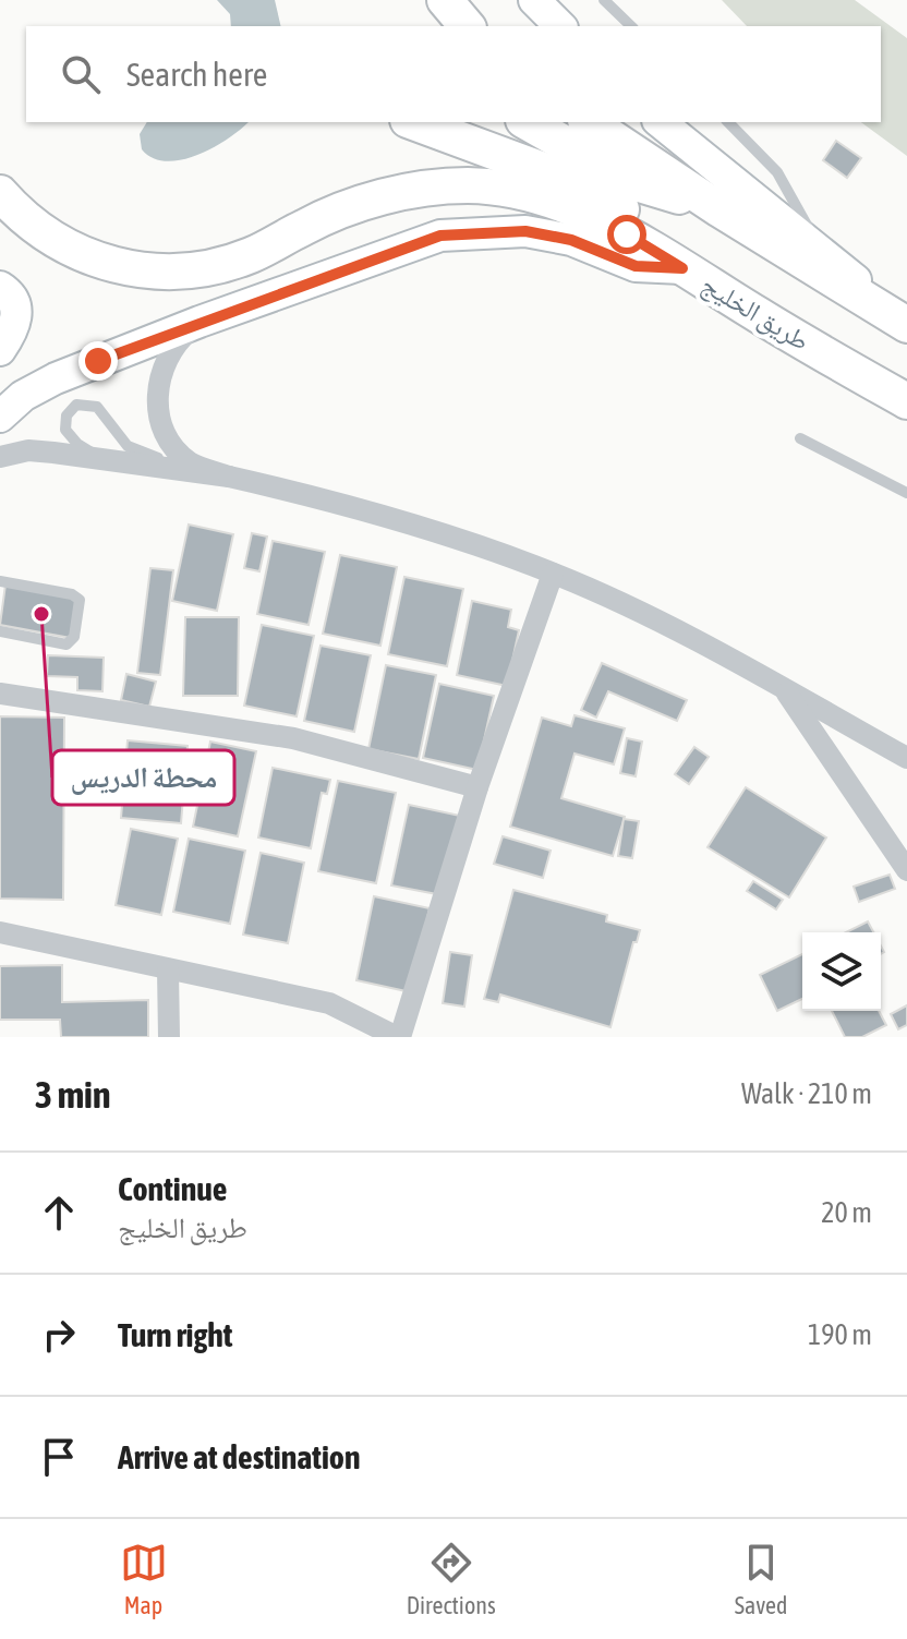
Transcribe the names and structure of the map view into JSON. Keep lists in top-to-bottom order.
{
  "streets": {
    "main road": ["طريق الخليج"]
  },
  "places": ["محطة الدريس"],
  "page": {
    "search": "Search here",
    "heading": ["3 min", "Walk · 210 m"],
    "list": [
      ["Continue", "طريق الخليج", "20 m"],
      ["Turn right", "190 m"],
      "Arrive at destination"
    ],
    "nav": ["Map", "Directions", "Saved"]
  }
}
